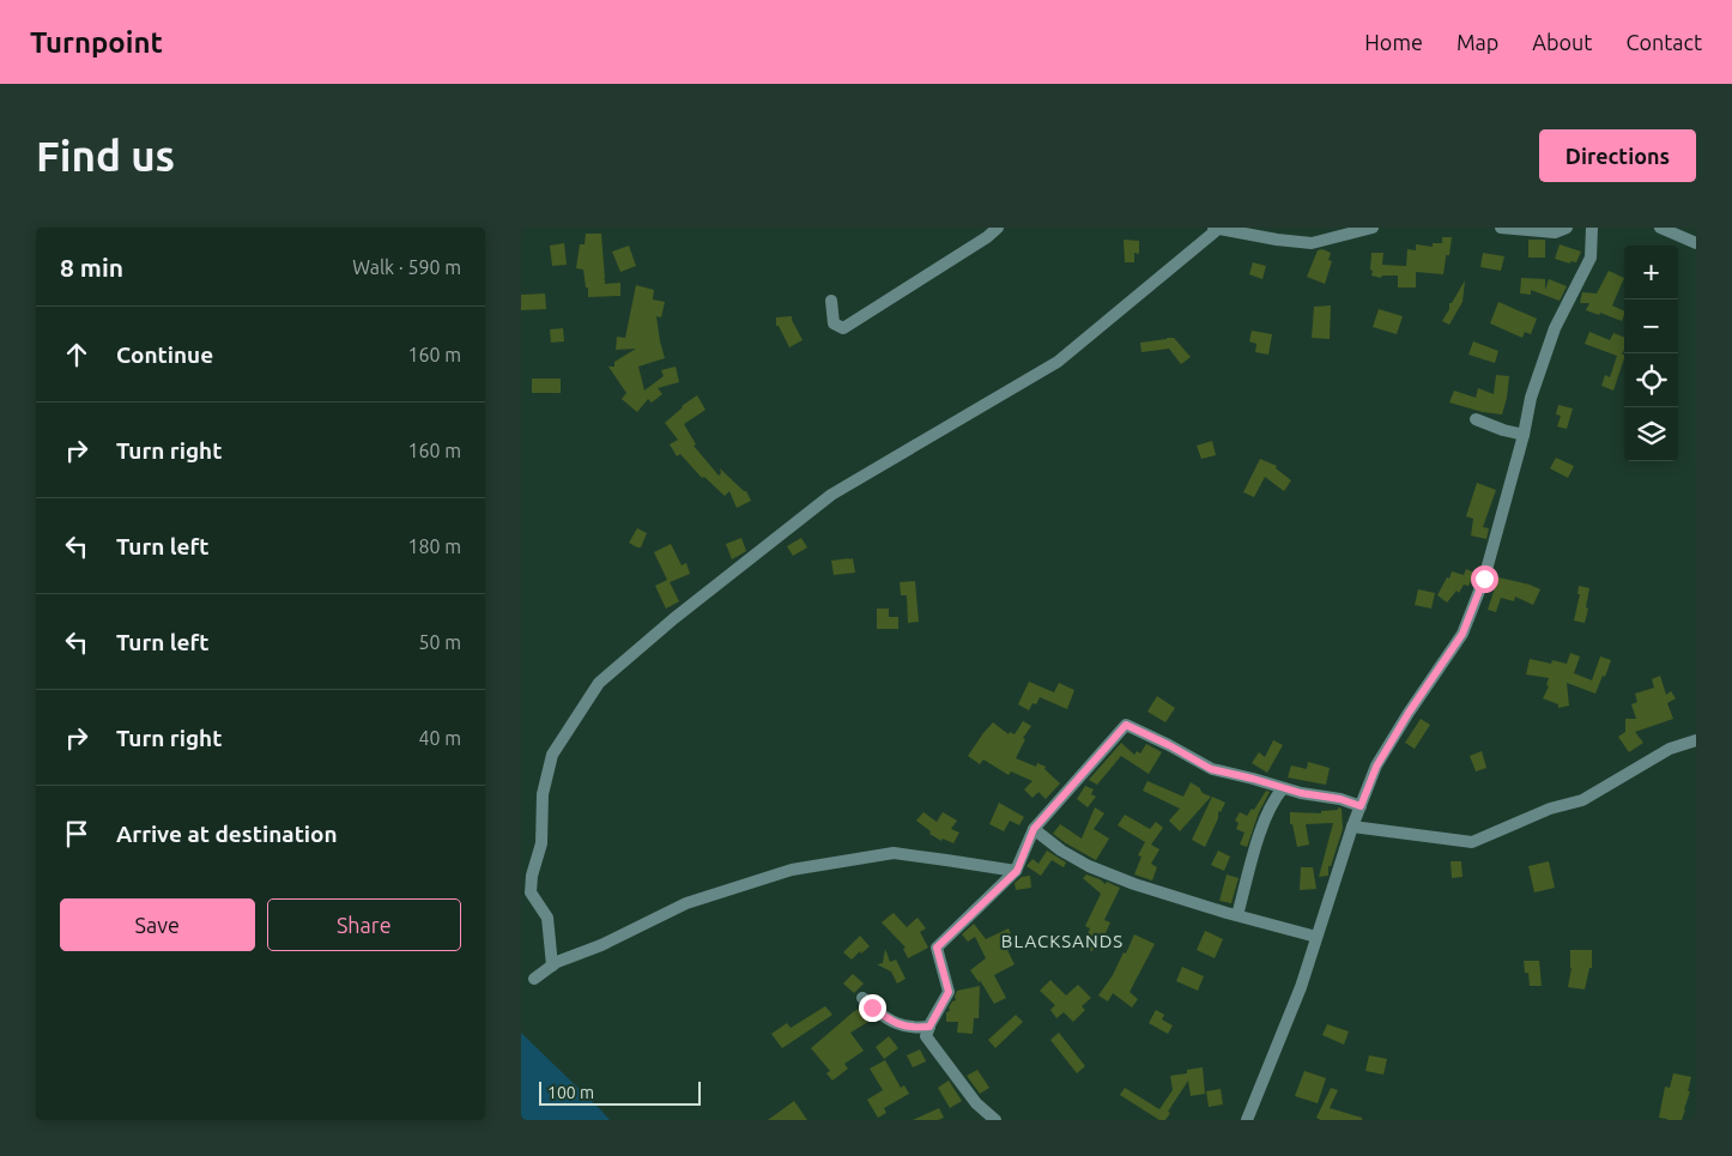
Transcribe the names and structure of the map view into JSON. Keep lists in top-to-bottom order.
{
  "districts": ["BLACKSANDS"],
  "scale_bar": "100 m",
  "page": {
    "header": "Turnpoint",
    "nav": [
      "Home",
      "Map",
      "About",
      "Contact"
    ],
    "buttons": [
      "Directions",
      ["Save", "Share"]
    ],
    "title": "Find us",
    "heading": ["8 min", "Walk · 590 m"],
    "map_buttons": ["+", "−"],
    "list": [
      ["Continue", "160 m"],
      ["Turn right", "160 m"],
      ["Turn left", "180 m"],
      ["Turn left", "50 m"],
      ["Turn right", "40 m"],
      "Arrive at destination"
    ],
    "scale": "100 m"
  }
}
